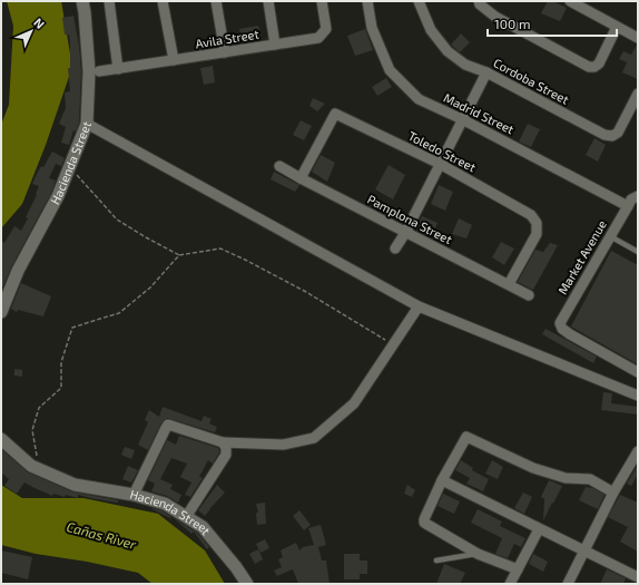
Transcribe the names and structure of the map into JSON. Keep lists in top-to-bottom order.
{
  "streets": {
    "street": [
      "Avila Street",
      "Cordoba Street",
      "Madrid Street",
      "Toledo Street",
      "Hacienda Street",
      "Pamplona Street",
      "Market Avenue"
    ]
  },
  "crossings": [
    ["Madrid Street", "Market Avenue"],
    ["Toledo Street", "Pamplona Street"]
  ],
  "water": ["Cañas River"],
  "scale_bar": "100 m",
  "north": "top right"
}
